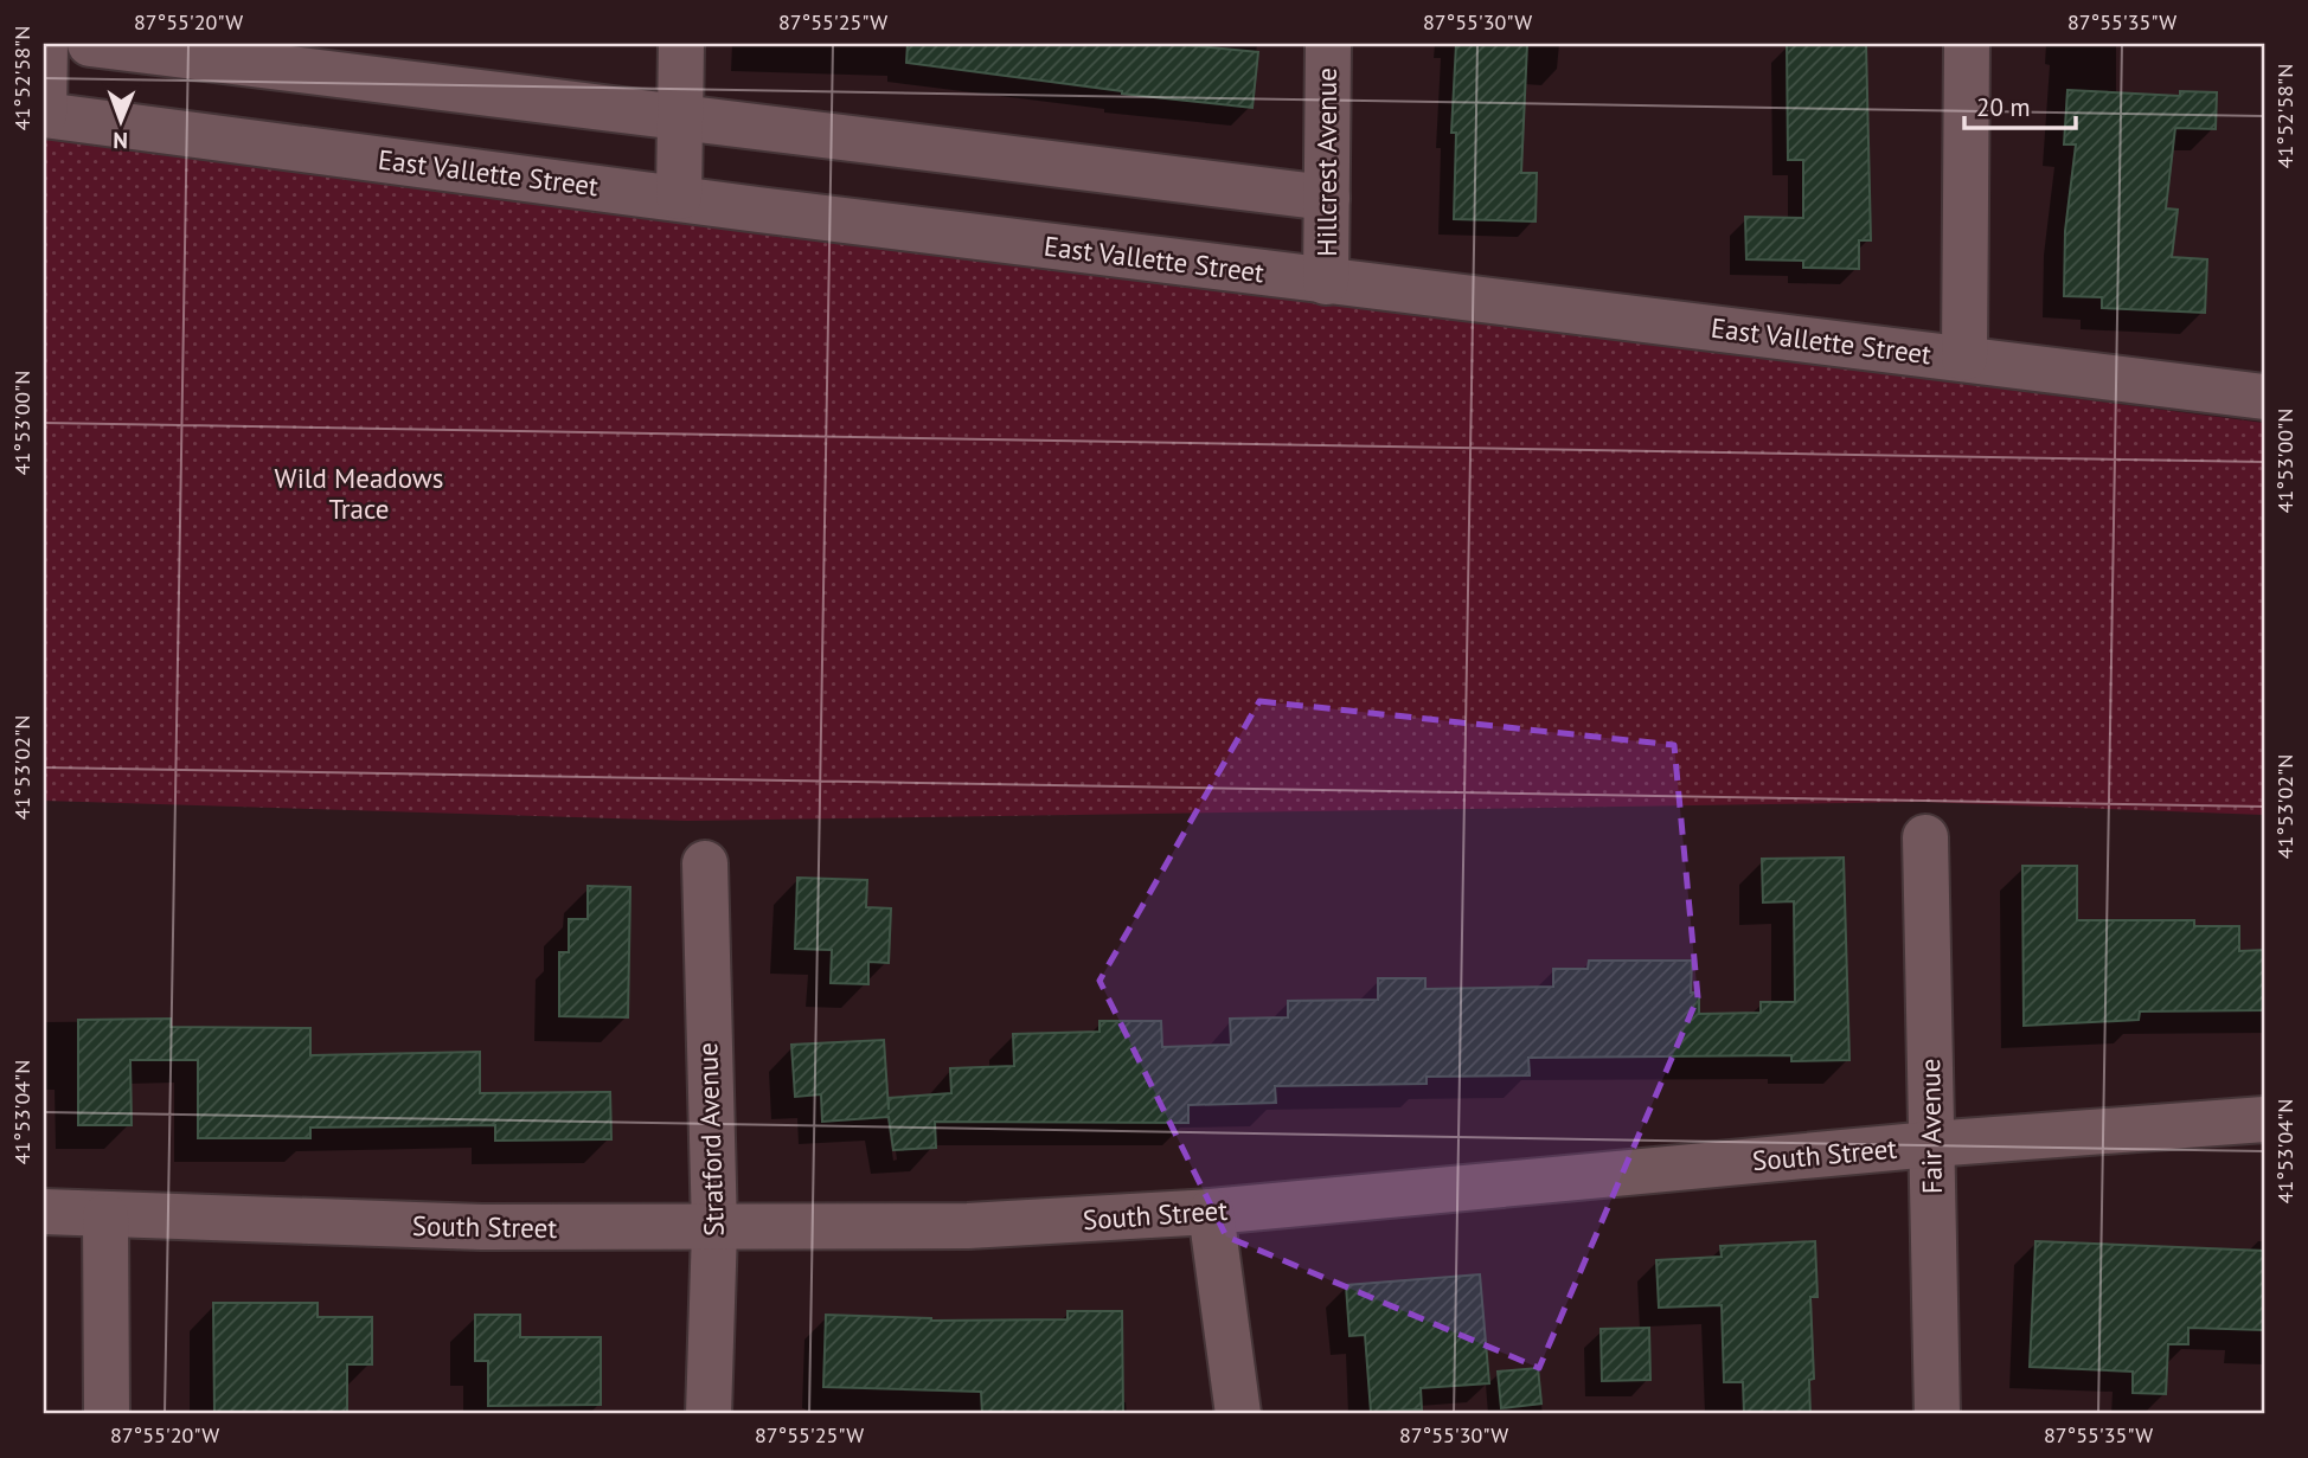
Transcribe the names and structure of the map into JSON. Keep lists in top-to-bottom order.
{
  "streets": {
    "street": [
      "Hillcrest Avenue",
      "East Vallette Street",
      "Fair Avenue",
      "Stratford Avenue",
      "South Street"
    ]
  },
  "crossings": [
    ["Hillcrest Avenue", "East Vallette Street"],
    ["Fair Avenue", "South Street"],
    ["Stratford Avenue", "South Street"]
  ],
  "parks": ["Wild Meadows Trace"],
  "scale_bar": "20 m",
  "north": "bottom",
  "coordinates": [
    "87°55'20\"W",
    "87°55'25\"W",
    "87°55'30\"W",
    "87°55'35\"W",
    "41°52'58\"N",
    "41°53'00\"N",
    "41°53'02\"N",
    "41°53'04\"N"
  ]
}
